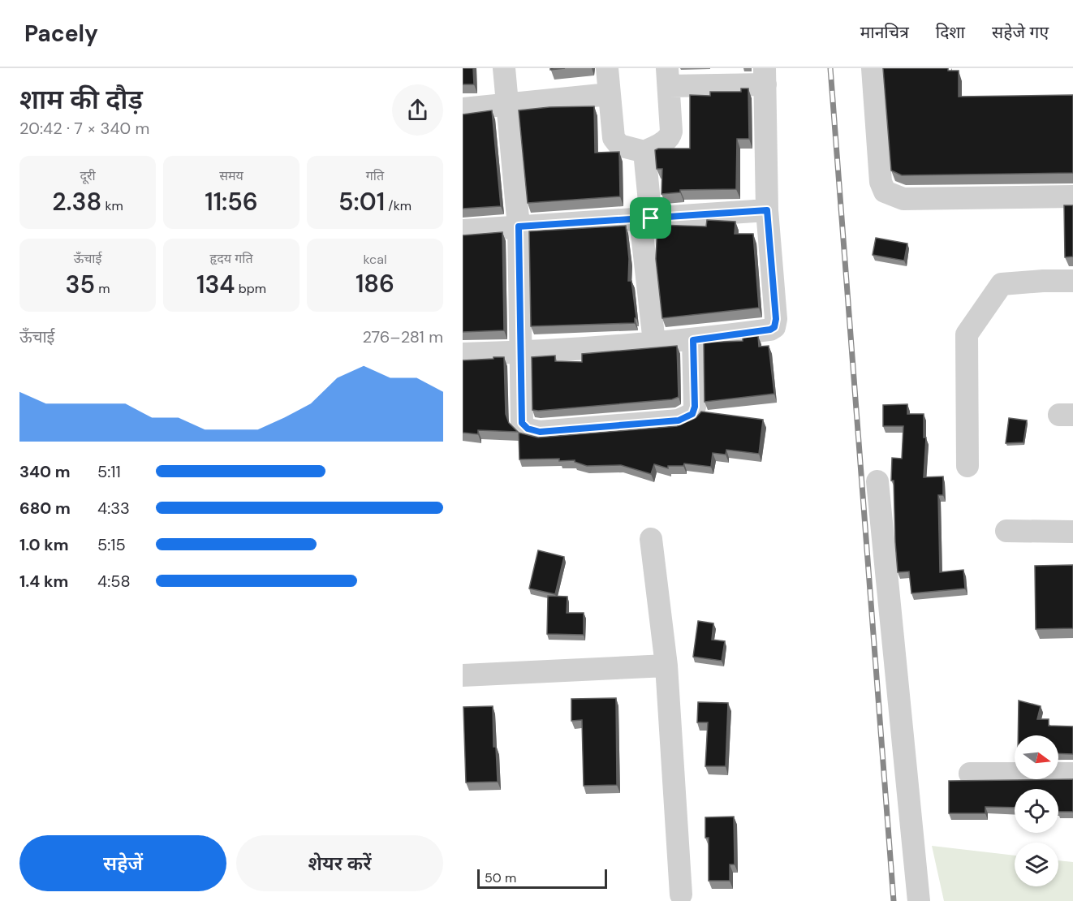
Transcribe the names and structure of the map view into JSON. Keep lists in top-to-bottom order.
{
  "scale_bar": "50 m",
  "north": "right",
  "page": {
    "header": "Pacely",
    "nav": ["मानचित्र", "दिशा", "सहेजे गए"],
    "heading": ["शाम की दौड़", "20:42 · 7 × 340 m"],
    "stats": [
      ["दूरी", "2.38 km"],
      ["समय", "11:56"],
      ["गति", "5:01 /km"],
      ["ऊँचाई", "35 m"],
      ["हृदय गति", "134 bpm"],
      ["kcal", "186"]
    ],
    "chart": ["ऊँचाई", "276–281 m"],
    "list": [
      {
        "name": "340 m",
        "note": "5:11"
      },
      {
        "name": "680 m",
        "note": "4:33"
      },
      {
        "name": "1.0 km",
        "note": "5:15"
      },
      {
        "name": "1.4 km",
        "note": "4:58"
      }
    ],
    "buttons": ["सहेजें", "शेयर करें"],
    "scale": "50 m"
  }
}
